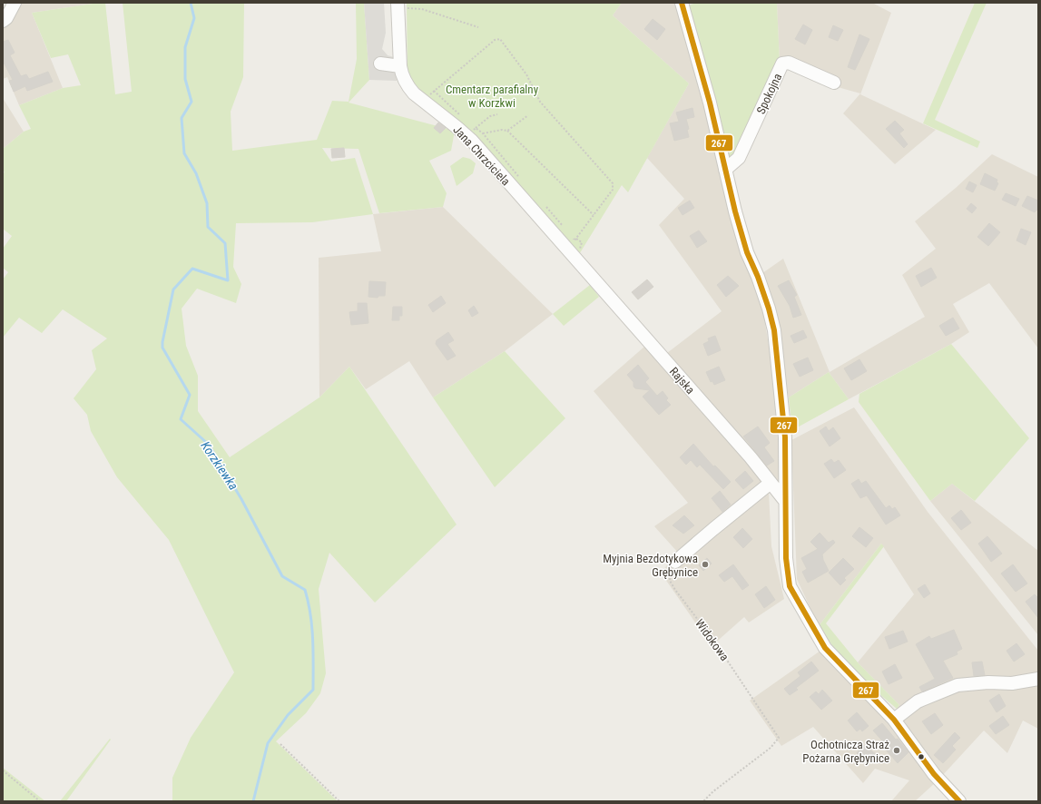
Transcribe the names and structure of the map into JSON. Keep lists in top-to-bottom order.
{
  "streets": {
    "street": ["Spokojna", "Jana Chrzciciela", "Rajska"],
    "path": ["Widokowa"]
  },
  "crossings": [
    ["Jana Chrzciciela", "Rajska"]
  ],
  "water": ["Korzkiewka"],
  "parks": ["Cmentarz parafialny w Korzkwi"],
  "places": ["Myjnia Bezdotykowa Grębynice", "Ochotnicza Straż Pożarna Grębynice"],
  "lines": ["transit line 267"]
}
